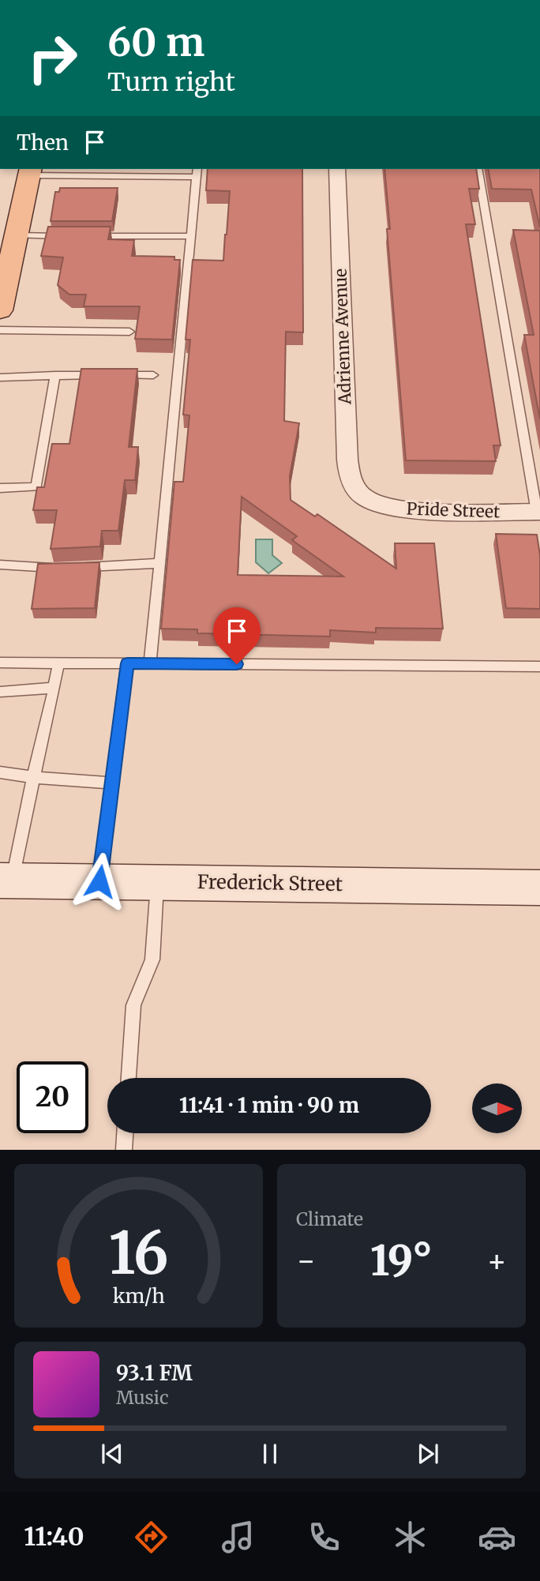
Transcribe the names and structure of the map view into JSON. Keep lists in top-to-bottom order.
{
  "streets": {
    "main road": ["Frederick Street"],
    "street": ["Adrienne Avenue", "Pride Street"]
  },
  "crossings": [
    ["Adrienne Avenue", "Pride Street"]
  ],
  "north": "right",
  "page": {
    "turn": ["60 m", "Turn right"],
    "then": "Then",
    "limit": "20",
    "trip": "11:41 · 1 min · 90 m",
    "tile": "Climate",
    "heat": ["−", "19°", "+"],
    "song": ["93.1 FM", "Music"],
    "tabs": "11:40",
    "gauge": ["16", "km/h"]
  }
}
